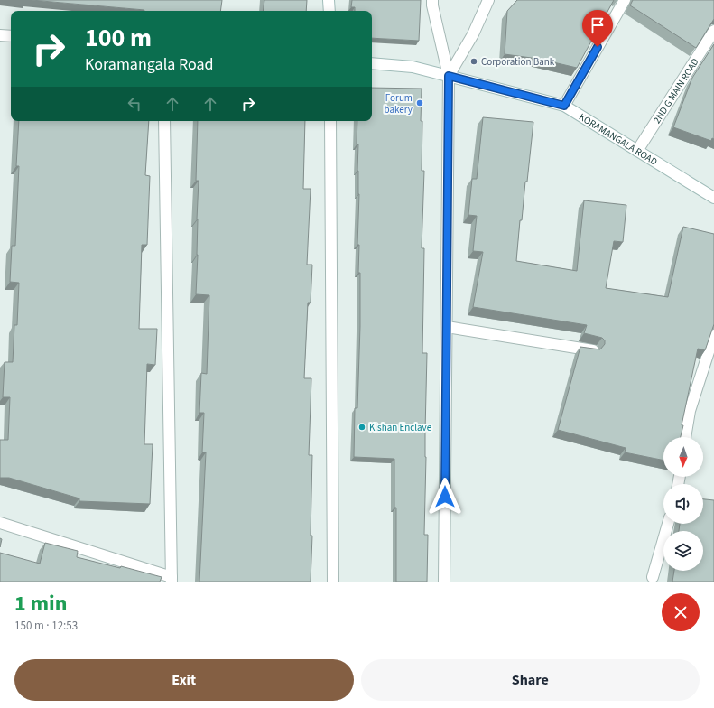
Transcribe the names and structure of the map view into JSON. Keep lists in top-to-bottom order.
{
  "streets": {
    "street": ["2ND G MAIN ROAD", "KORAMANGALA ROAD"]
  },
  "crossings": [
    ["2ND G MAIN ROAD", "KORAMANGALA ROAD"]
  ],
  "places": ["Corporation Bank", "Forum bakery", "Kishan Enclave"],
  "north": "bottom",
  "page": {
    "turn": ["100 m", "Koramangala Road"],
    "heading": ["1 min", "150 m · 12:53"],
    "buttons": ["Exit", "Share"]
  }
}
